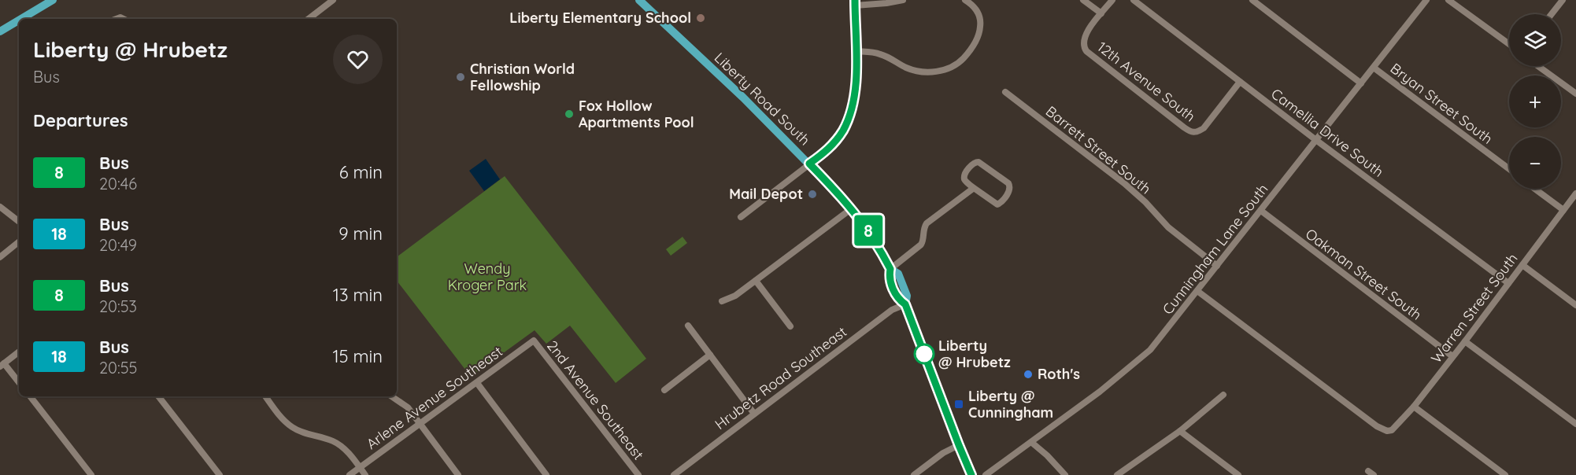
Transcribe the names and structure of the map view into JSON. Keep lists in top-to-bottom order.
{
  "streets": {
    "main road": ["Liberty Road South"],
    "street": [
      "12th Avenue South",
      "Bryan Street South",
      "Camellia Drive South",
      "Barrett Street South",
      "Cunningham Lane South",
      "Oakman Street South",
      "Warren Street South",
      "Hrubetz Road Southeast",
      "Arlene Avenue Southeast",
      "2nd Avenue Southeast"
    ]
  },
  "crossings": [
    ["12th Avenue South", "Camellia Drive South"],
    ["Liberty Road South", "Hrubetz Road Southeast"],
    ["Bryan Street South", "Cunningham Lane South"],
    ["Camellia Drive South", "Cunningham Lane South"],
    ["Camellia Drive South", "Warren Street South"],
    ["Barrett Street South", "Cunningham Lane South"],
    ["Cunningham Lane South", "Oakman Street South"],
    ["Cunningham Lane South", "Warren Street South"],
    ["Oakman Street South", "Warren Street South"],
    ["Arlene Avenue Southeast", "2nd Avenue Southeast"]
  ],
  "parks": ["Wendy Kroger Park"],
  "places": {
    "other": [
      "Liberty Elementary School",
      "Christian World Fellowship",
      "Fox Hollow Apartments Pool",
      "Mail Depot",
      "Liberty @ Hrubetz",
      "Roth's"
    ],
    "transit": ["Liberty @ Cunningham"]
  },
  "lines": ["bus line 8"],
  "page": {
    "on_map": "8",
    "map_buttons": ["+", "−"],
    "heading": [
      ["Liberty @ Hrubetz", "Bus"],
      "Departures"
    ],
    "list": [
      {
        "mark": "8",
        "name": "Bus",
        "note": "20:46",
        "value": "6 min"
      },
      {
        "mark": "18",
        "name": "Bus",
        "note": "20:49",
        "value": "9 min"
      },
      {
        "mark": "8",
        "name": "Bus",
        "note": "20:53",
        "value": "13 min"
      },
      {
        "mark": "18",
        "name": "Bus",
        "note": "20:55",
        "value": "15 min"
      }
    ]
  }
}
